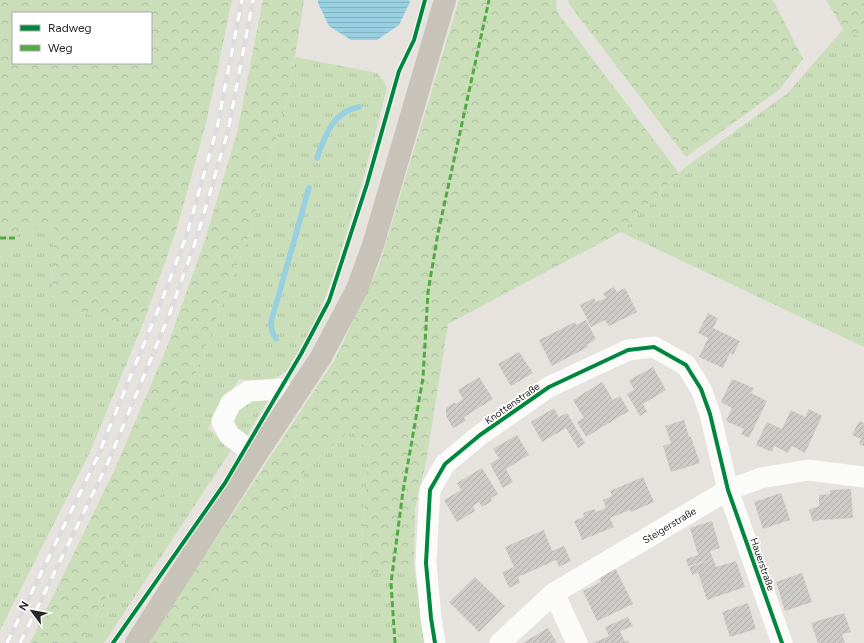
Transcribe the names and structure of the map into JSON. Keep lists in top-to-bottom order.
{
  "streets": {
    "street": ["Knottenstraße", "Steigerstraße", "Hauerstraße"]
  },
  "crossings": [
    ["Knottenstraße", "Steigerstraße"],
    ["Knottenstraße", "Hauerstraße"],
    ["Steigerstraße", "Hauerstraße"]
  ],
  "legend": ["Radweg", "Weg"],
  "north": "top left"
}
